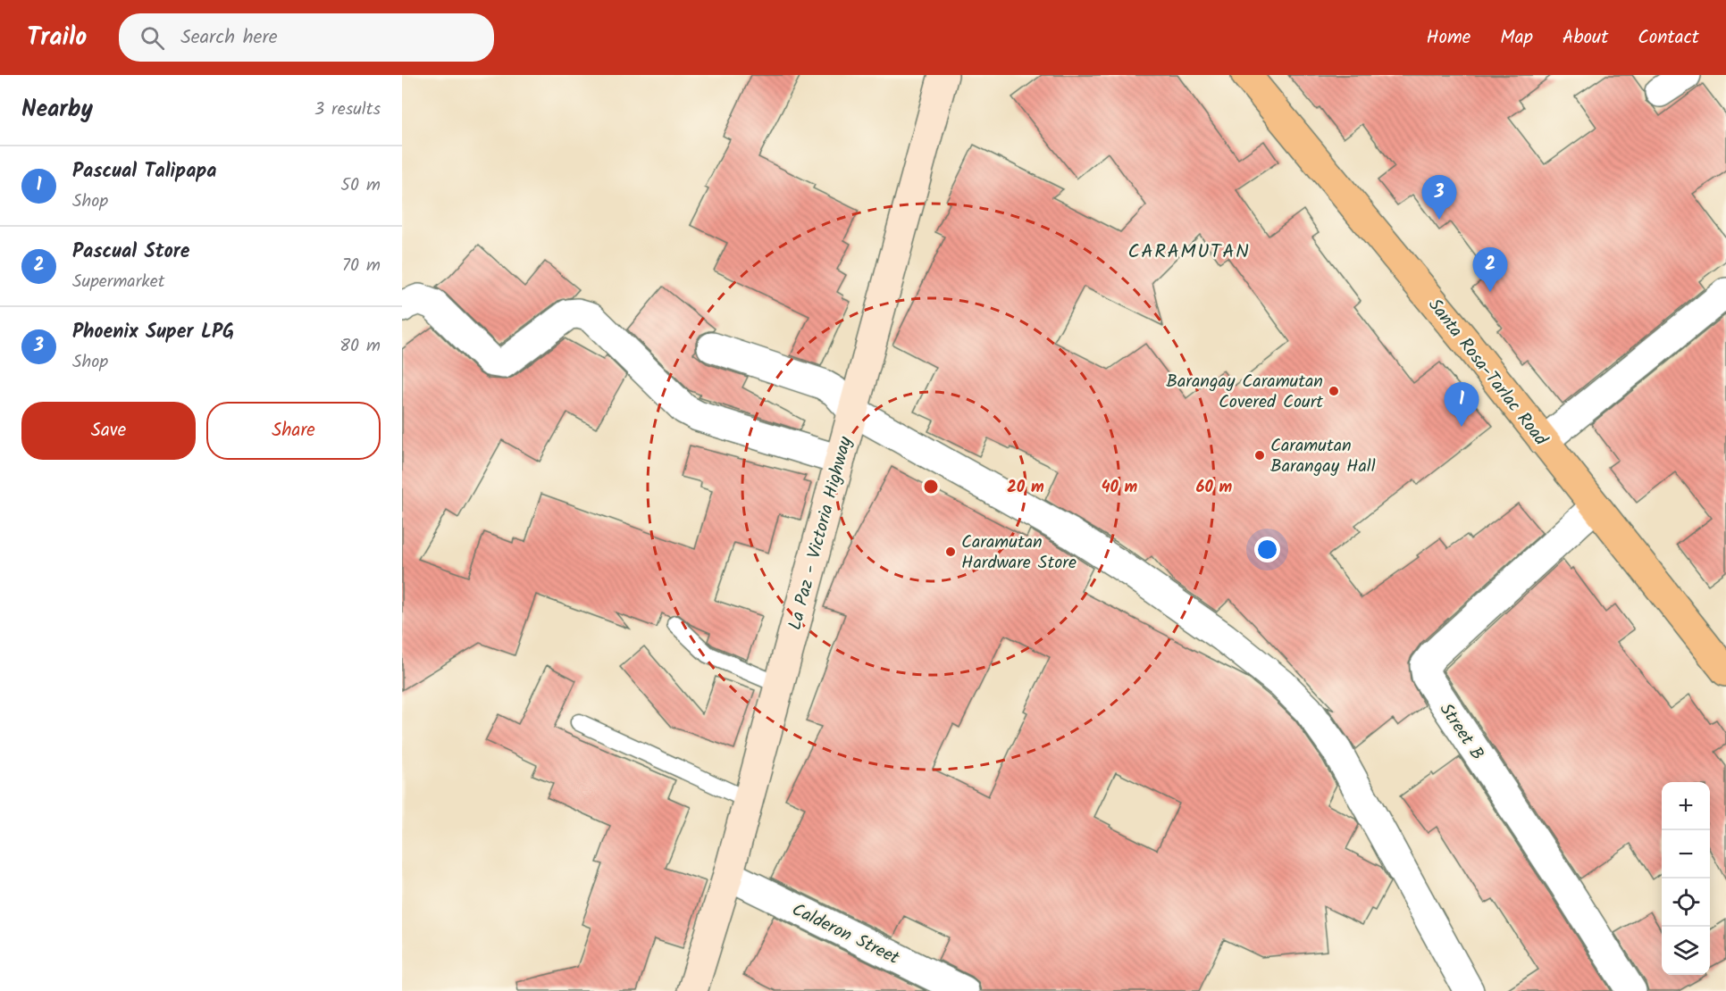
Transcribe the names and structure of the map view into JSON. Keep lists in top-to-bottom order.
{
  "streets": {
    "highway": ["Santa Rosa-Tarlac Road"],
    "main road": ["La Paz - Victoria Highway"],
    "street": ["Street B", "Calderon Street"]
  },
  "crossings": [
    ["Santa Rosa-Tarlac Road", "Street B"],
    ["La Paz - Victoria Highway", "Calderon Street"]
  ],
  "districts": ["CARAMUTAN"],
  "places": ["Barangay Caramutan Covered Court", "Caramutan Barangay Hall", "Caramutan Hardware Store"],
  "page": {
    "header": "Trailo",
    "search": "Search here",
    "nav": [
      "Home",
      "Map",
      "About",
      "Contact"
    ],
    "heading": ["Nearby", "3 results"],
    "list": [
      {
        "mark": "1",
        "name": "Pascual Talipapa",
        "note": "Shop",
        "value": "50 m"
      },
      {
        "mark": "2",
        "name": "Pascual Store",
        "note": "Supermarket",
        "value": "70 m"
      },
      {
        "mark": "3",
        "name": "Phoenix Super LPG",
        "note": "Shop",
        "value": "80 m"
      }
    ],
    "pins": ["3", "2", "1"],
    "buttons": ["Save", "Share"],
    "map_buttons": ["+", "−"]
  },
  "rings": ["20 m", "40 m", "60 m"]
}
